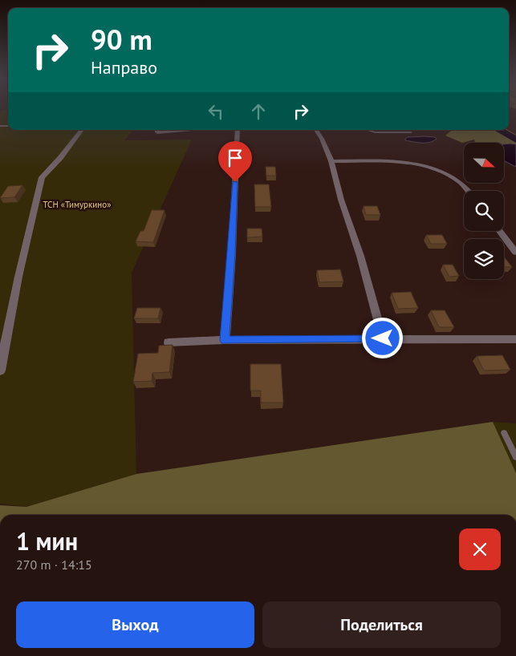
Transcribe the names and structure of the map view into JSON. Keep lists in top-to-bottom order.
{
  "parks": ["ТСН «Тимуркино»"],
  "north": "right",
  "page": {
    "turn": ["90 m", "Направо"],
    "heading": ["1 мин", "270 m · 14:15"],
    "buttons": ["Выход", "Поделиться"]
  }
}
